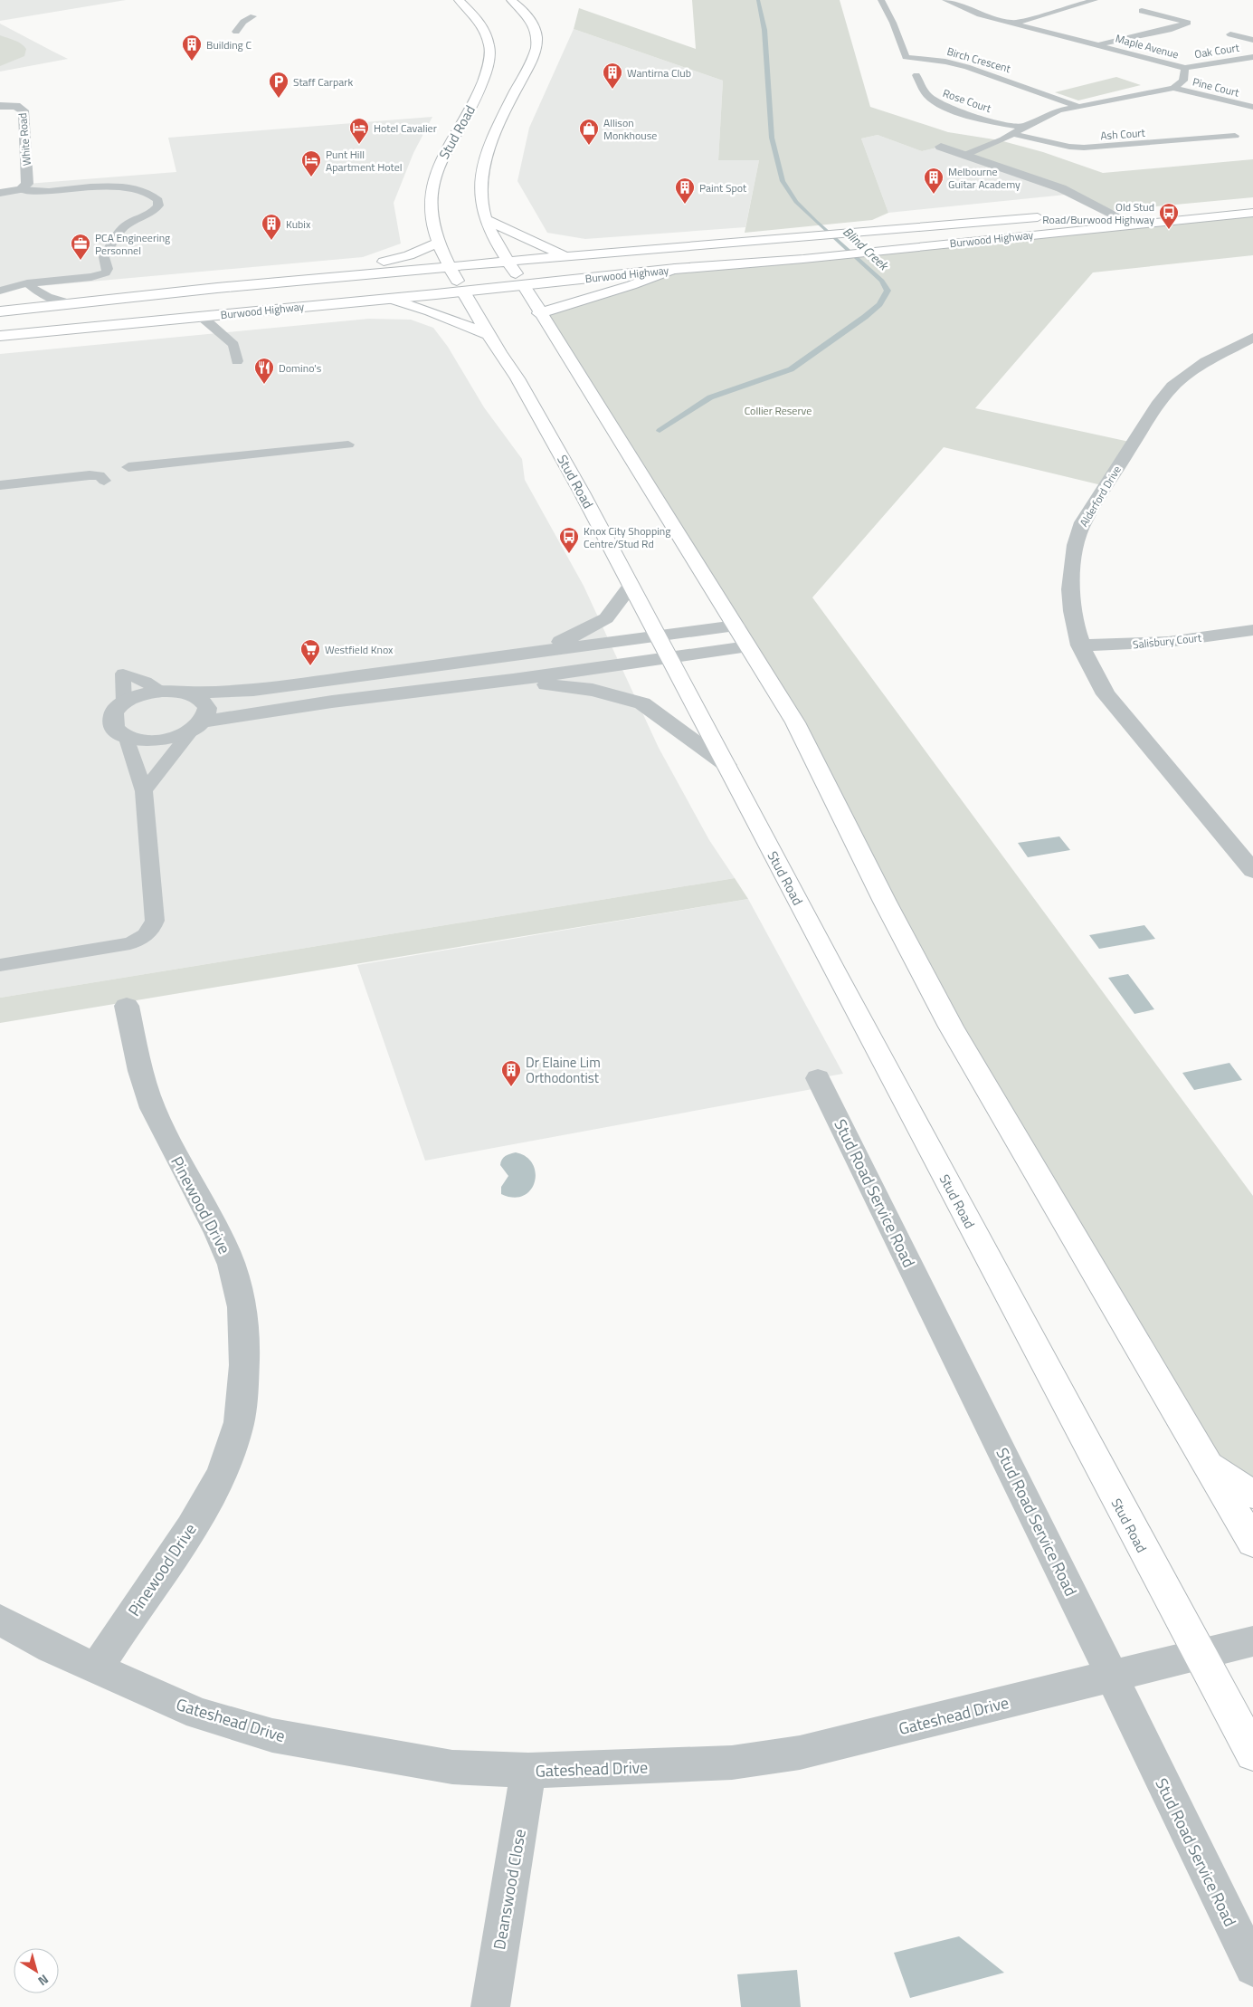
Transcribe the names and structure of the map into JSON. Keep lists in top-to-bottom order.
{
  "streets": {
    "main road": ["Stud Road", "Burwood Highway"],
    "street": [
      "White Road",
      "Alderford Drive",
      "Salisbury Court",
      "Stud Road Service Road",
      "Pinewood Drive",
      "Gateshead Drive",
      "Deanswood Close"
    ],
    "lane": [
      "Maple Avenue",
      "Oak Court",
      "Birch Crescent",
      "Pine Court",
      "Rose Court",
      "Ash Court"
    ]
  },
  "crossings": [
    ["Maple Avenue", "Oak Court"],
    ["Maple Avenue", "Pine Court"],
    ["Stud Road", "Burwood Highway"],
    ["Stud Road", "Gateshead Drive"],
    ["Alderford Drive", "Salisbury Court"],
    ["Stud Road Service Road", "Gateshead Drive"],
    ["Pinewood Drive", "Gateshead Drive"],
    ["Gateshead Drive", "Deanswood Close"]
  ],
  "water": ["Blind Creek"],
  "parks": ["Collier Reserve"],
  "places": {
    "building": [
      "Building C",
      "Wantirna Club",
      "Melbourne Guitar Academy",
      "Paint Spot",
      "Kubix",
      "Dr Elaine Lim Orthodontist"
    ],
    "parking": ["Staff Carpark"],
    "hotel": ["Hotel Cavalier", "Punt Hill Apartment Hotel"],
    "shop": ["Allison Monkhouse"],
    "bus stop": ["Old Stud Road/Burwood Highway", "Knox City Shopping Centre/Stud Rd"],
    "office": ["PCA Engineering Personnel"],
    "restaurant": ["Domino's"],
    "supermarket": ["Westfield Knox"]
  },
  "north": "bottom right"
}
